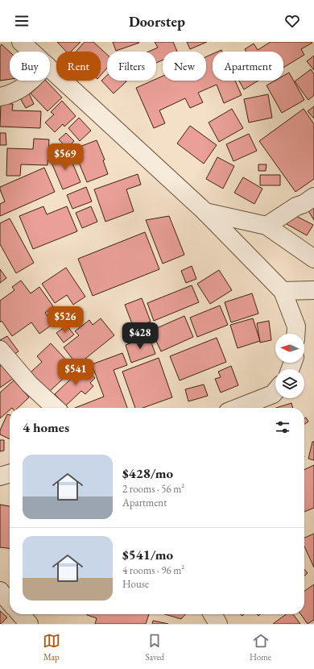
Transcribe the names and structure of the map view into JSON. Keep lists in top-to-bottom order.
{
  "north": "left",
  "page": {
    "header": "Doorstep",
    "chip": [
      "Buy",
      "Rent",
      "Filters",
      "New",
      "Apartment"
    ],
    "price": [
      "$569",
      "$526",
      "$428",
      "$541"
    ],
    "heading": "4 homes",
    "list": [
      {
        "name": "$428/mo",
        "note": "2 rooms · 56 m² · Apartment"
      },
      {
        "name": "$541/mo",
        "note": "4 rooms · 96 m² · House"
      }
    ],
    "tabs": ["Map", "Saved", "Home"]
  }
}
